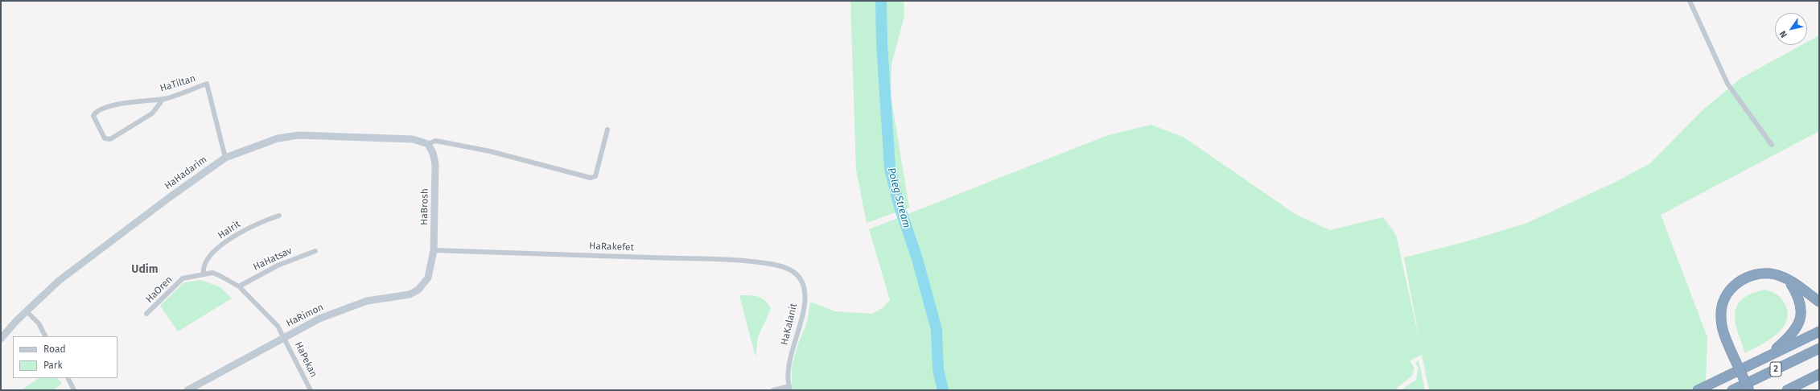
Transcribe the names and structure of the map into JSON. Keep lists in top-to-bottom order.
{
  "streets": {
    "highway": ["2"],
    "street": [
      "HaTiltan",
      "HaHadarim",
      "HaBrosh",
      "HaIrit",
      "HaRakefet",
      "HaHatsav",
      "HaOren",
      "HaRimon",
      "HaKalanit",
      "HaPekan"
    ]
  },
  "crossings": [
    ["HaTiltan", "HaHadarim"],
    ["HaHadarim", "HaBrosh"],
    ["HaBrosh", "HaRakefet"],
    ["HaBrosh", "HaRimon"],
    ["HaIrit", "HaOren"],
    ["HaIrit", "HaPekan"],
    ["HaRakefet", "HaKalanit"],
    ["HaHatsav", "HaPekan"],
    ["HaOren", "HaPekan"],
    ["HaRimon", "HaPekan"]
  ],
  "districts": ["Udim"],
  "water": ["Poleg Stream"],
  "legend": ["Road", "Park"],
  "north": "bottom left"
}
